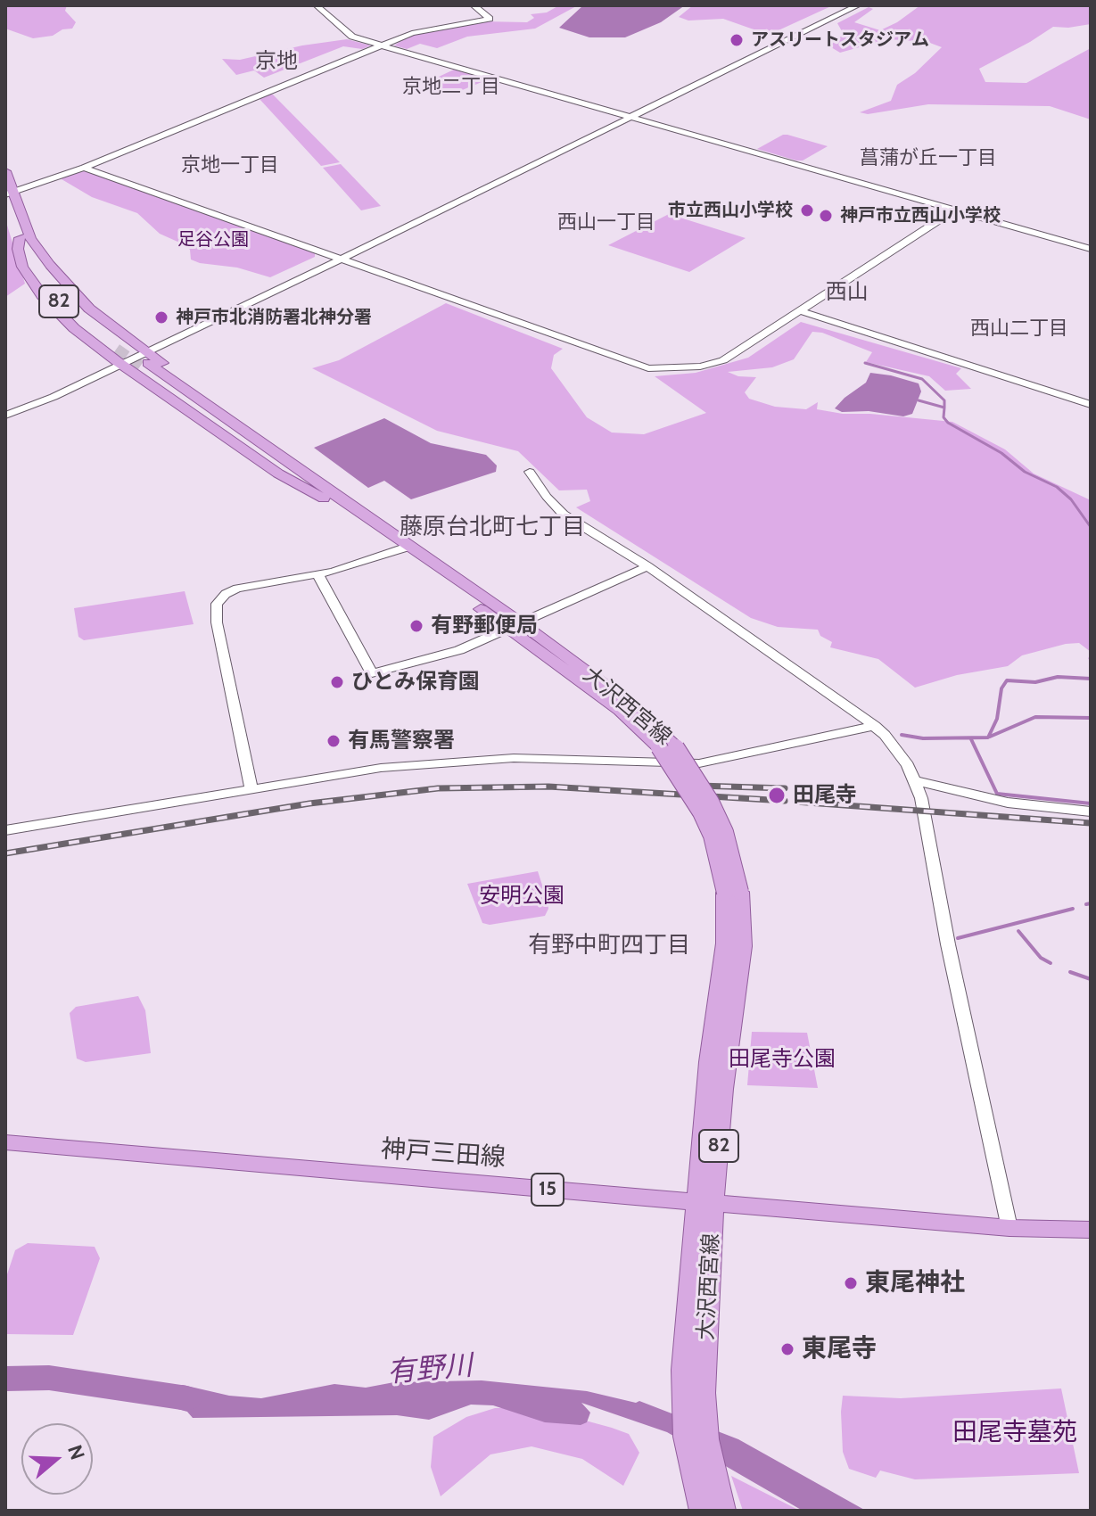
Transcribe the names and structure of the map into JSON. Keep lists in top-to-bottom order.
{
  "streets": {
    "main road": [
      "82",
      "大沢西宮線",
      "神戸三田線",
      "15"
    ]
  },
  "crossings": [
    ["大沢西宮線", "神戸三田線"]
  ],
  "districts": [
    "京地",
    "京地二丁目",
    "菖蒲が丘一丁目",
    "京地一丁目",
    "西山一丁目",
    "西山",
    "西山二丁目",
    "藤原台北町七丁目",
    "有野中町四丁目"
  ],
  "water": ["有野川"],
  "parks": [
    "足谷公園",
    "安明公園",
    "田尾寺公園",
    "田尾寺墓苑"
  ],
  "places": [
    "アスリートスタジアム",
    "市立西山小学校",
    "神戸市立西山小学校",
    "神戸市北消防署北神分署",
    "有野郵便局",
    "ひとみ保育園",
    "有馬警察署",
    "田尾寺",
    "東尾神社",
    "東尾寺"
  ],
  "north": "right"
}
